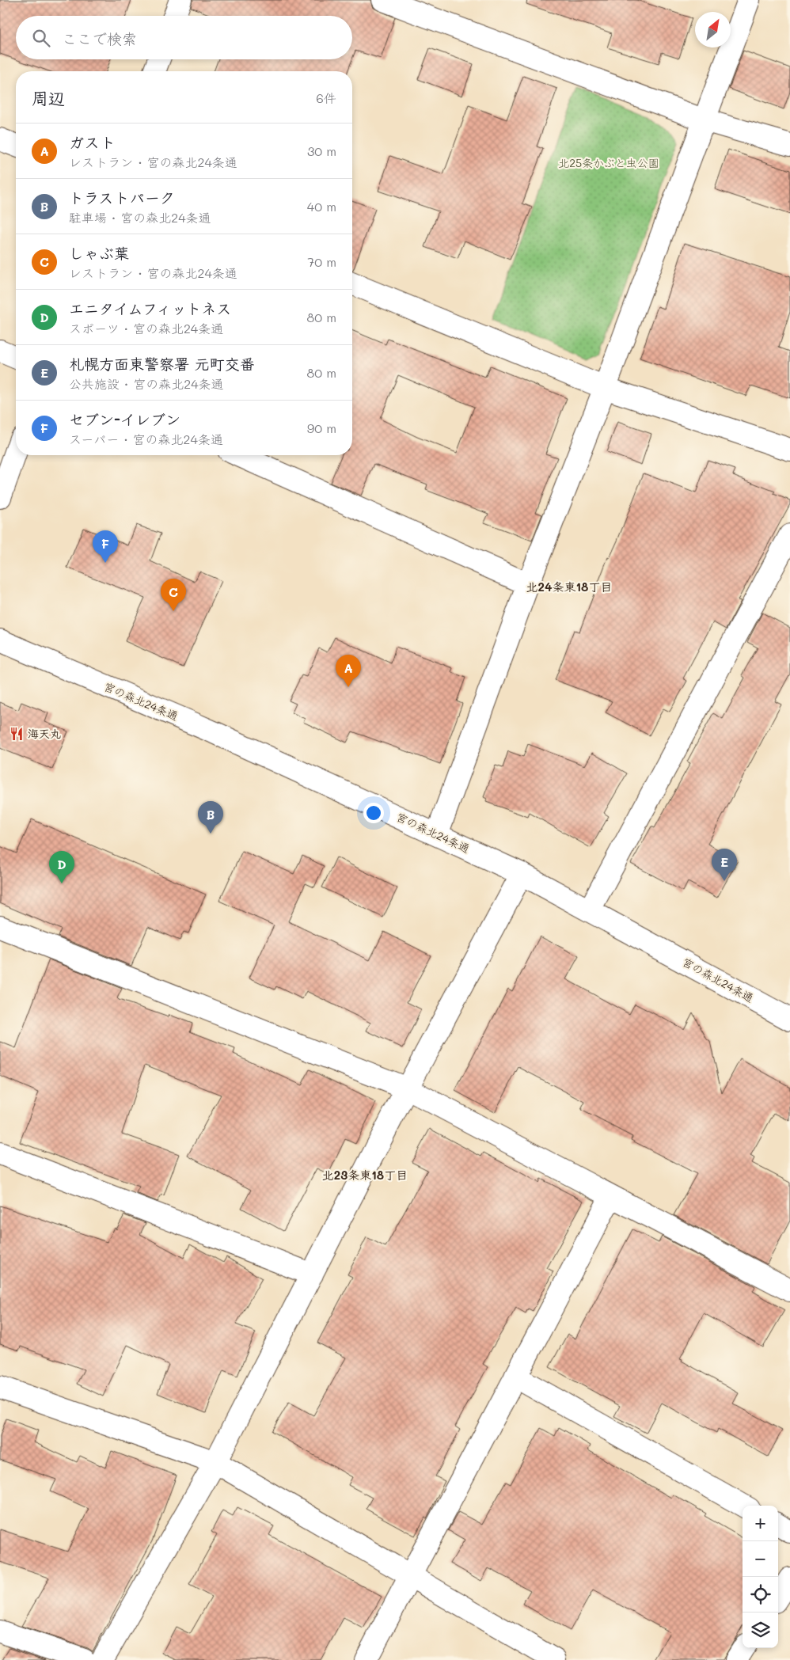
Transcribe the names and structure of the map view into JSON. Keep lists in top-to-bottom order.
{
  "streets": {
    "street": ["宮の森北24条通"]
  },
  "districts": ["北24条東18丁目", "北23条東18丁目"],
  "parks": ["北25条かぶと虫公園"],
  "places": {
    "restaurant": ["海天丸"]
  },
  "north": "top right",
  "page": {
    "search": "ここで検索",
    "heading": ["周辺", "6件"],
    "list": [
      {
        "mark": "A",
        "name": "ガスト",
        "note": "レストラン · 宮の森北24条通",
        "value": "30 m"
      },
      {
        "mark": "B",
        "name": "トラストパーク",
        "note": "駐車場 · 宮の森北24条通",
        "value": "40 m"
      },
      {
        "mark": "C",
        "name": "しゃぶ葉",
        "note": "レストラン · 宮の森北24条通",
        "value": "70 m"
      },
      {
        "mark": "D",
        "name": "エニタイムフィットネス",
        "note": "スポーツ · 宮の森北24条通",
        "value": "80 m"
      },
      {
        "mark": "E",
        "name": "札幌方面東警察署 元町交番",
        "note": "公共施設 · 宮の森北24条通",
        "value": "80 m"
      },
      {
        "mark": "F",
        "name": "セブン-イレブン",
        "note": "スーパー · 宮の森北24条通",
        "value": "90 m"
      }
    ],
    "pins": [
      "F",
      "C",
      "A",
      "B",
      "E",
      "D"
    ],
    "map_buttons": ["+", "−"]
  }
}
